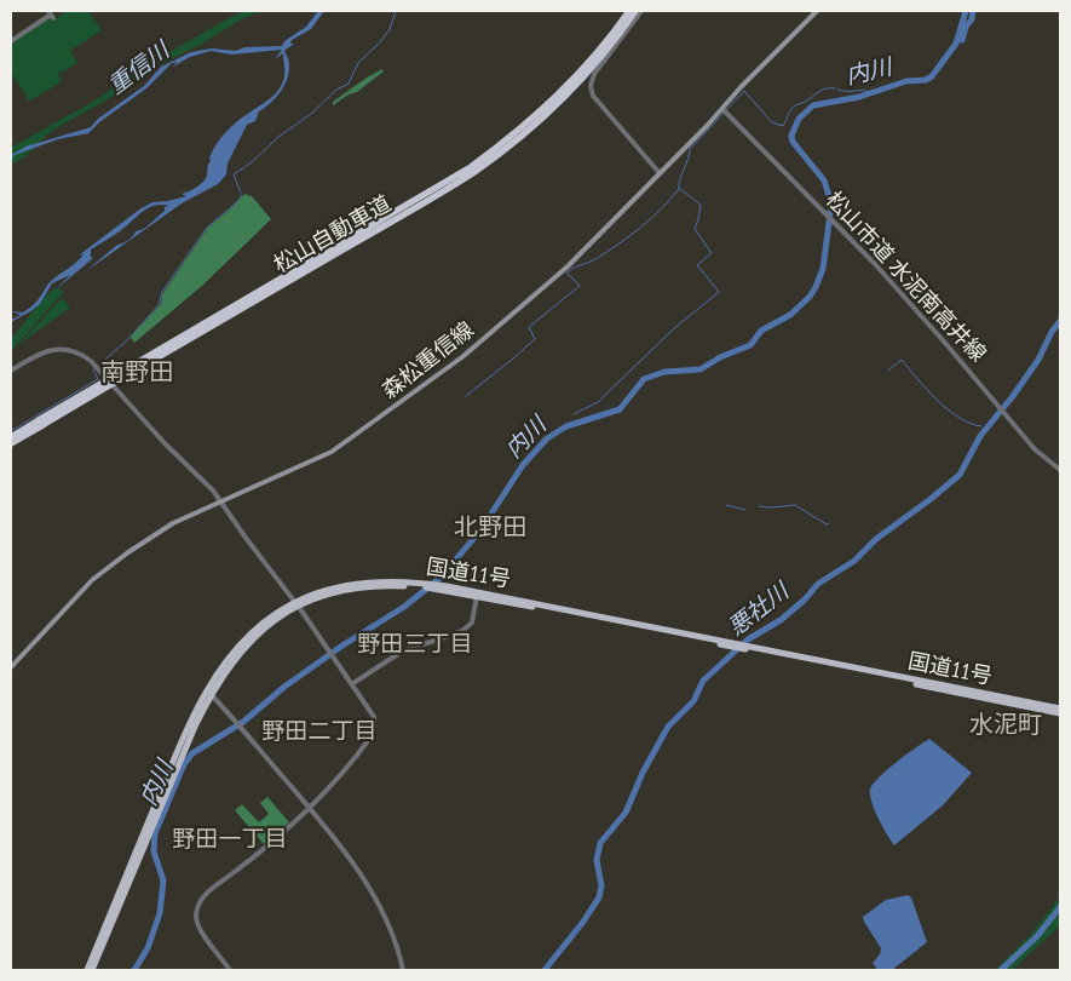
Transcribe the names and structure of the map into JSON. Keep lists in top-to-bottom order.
{
  "streets": {
    "highway": ["松山自動車道", "国道11号"],
    "main road": ["森松重信線"],
    "street": ["松山市道 水泥南高井線"]
  },
  "crossings": [
    ["松山市道 水泥南高井線", "森松重信線"]
  ],
  "districts": [
    "南野田",
    "北野田",
    "野田三丁目",
    "水泥町",
    "野田二丁目",
    "野田一丁目"
  ],
  "water": ["重信川", "内川", "悪社川"]
}
